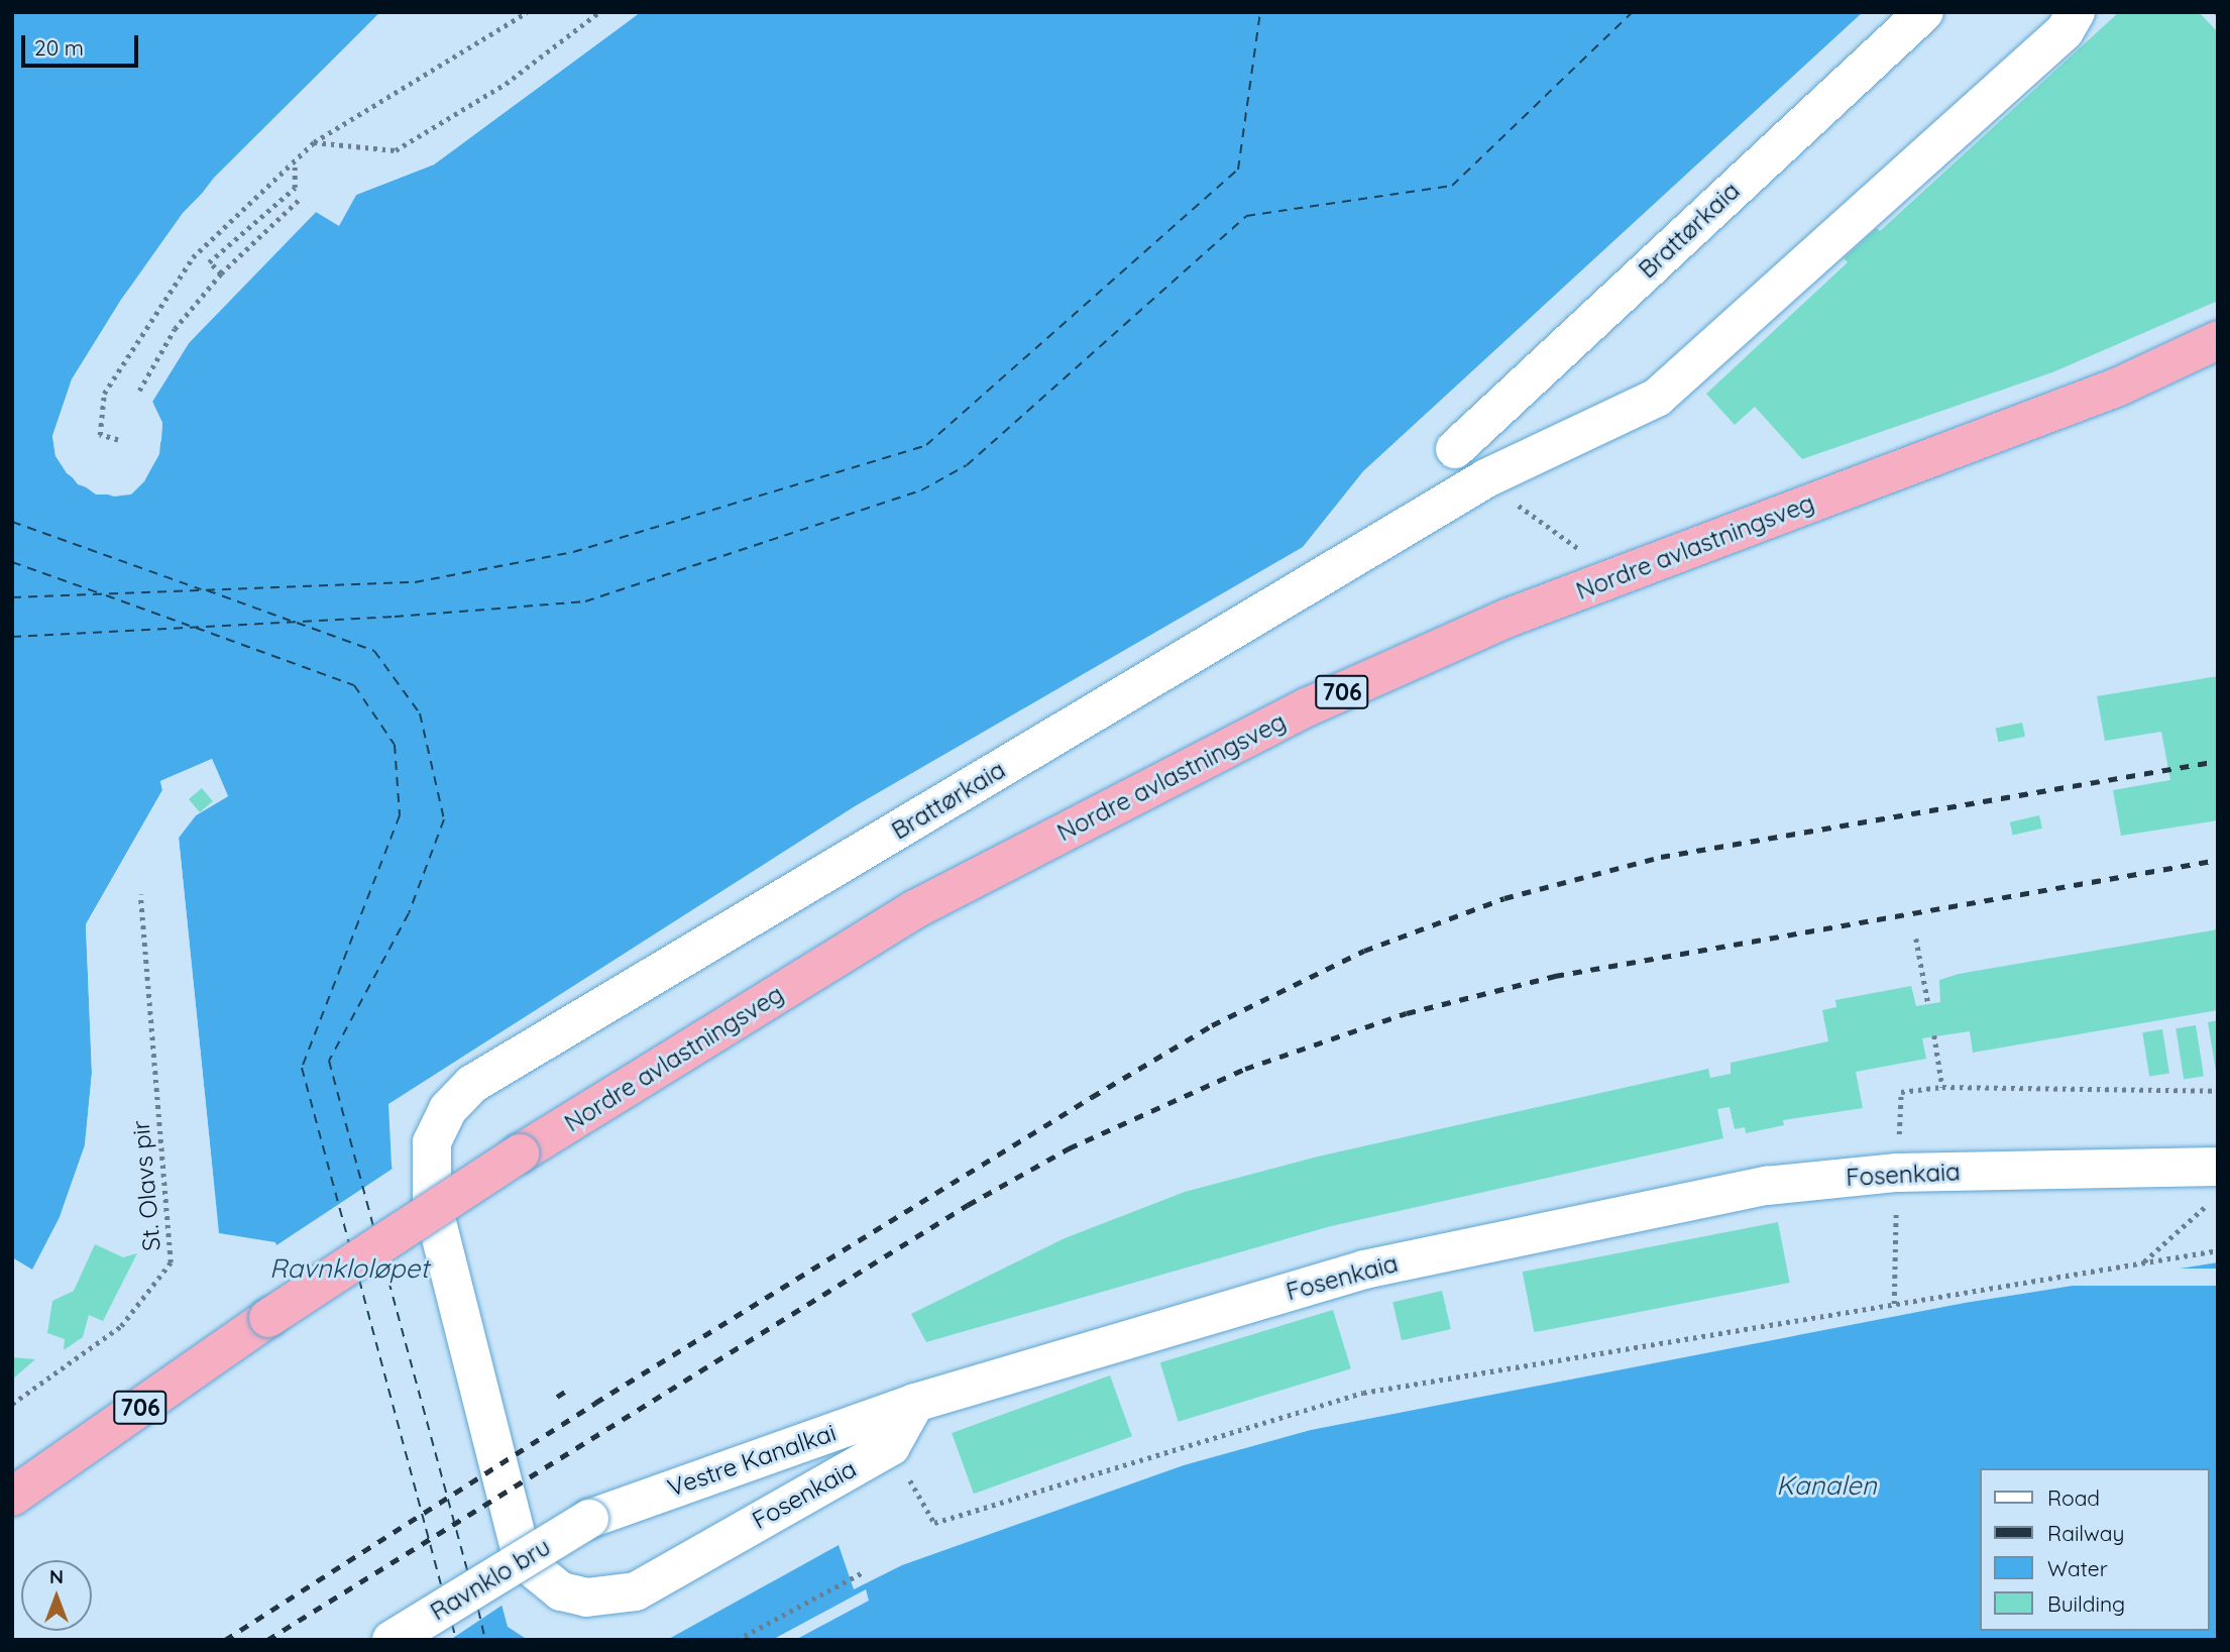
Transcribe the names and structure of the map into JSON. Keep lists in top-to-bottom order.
{
  "streets": {
    "highway": ["Nordre avlastningsveg", "706"],
    "street": [
      "Brattørkaia",
      "Fosenkaia",
      "Vestre Kanalkai",
      "Ravnklo bru"
    ],
    "path": ["St. Olavs pir"]
  },
  "crossings": [
    ["Brattørkaia", "Fosenkaia"],
    ["Fosenkaia", "Vestre Kanalkai"],
    ["Vestre Kanalkai", "Ravnklo bru"]
  ],
  "water": ["Ravnkloløpet", "Kanalen"],
  "legend": [
    "Road",
    "Railway",
    "Water",
    "Building"
  ],
  "scale_bar": "20 m",
  "north": "top"
}
